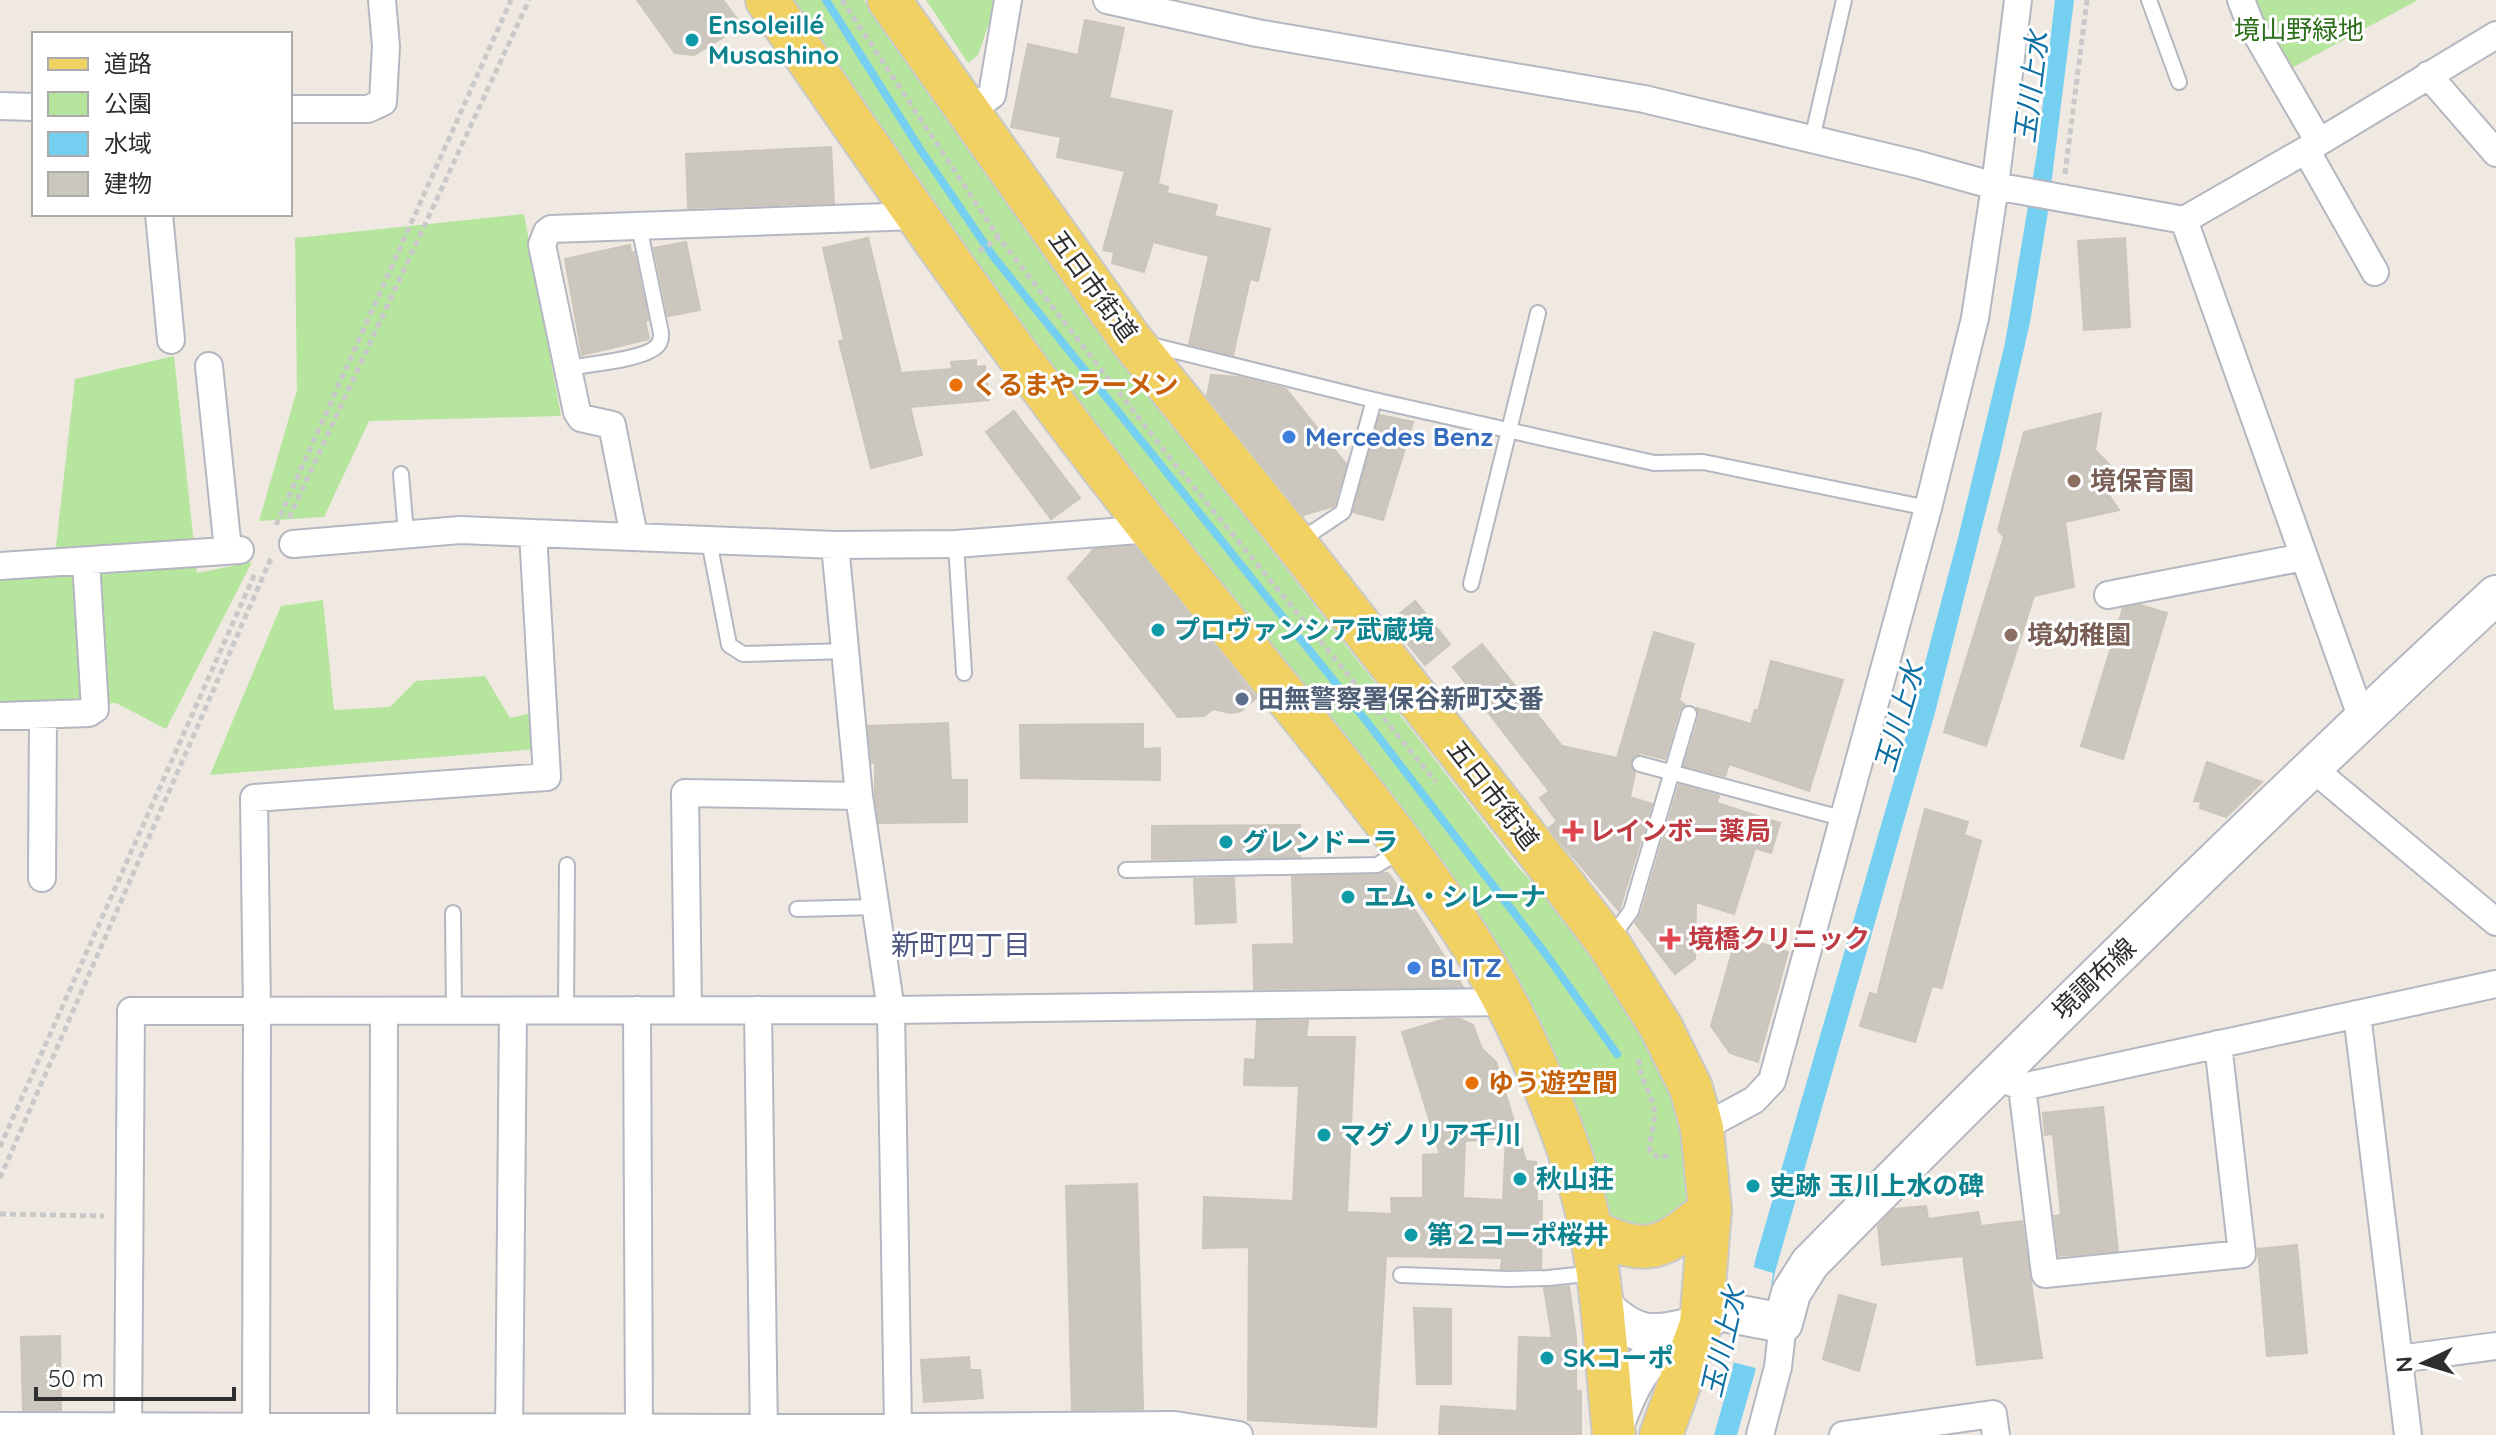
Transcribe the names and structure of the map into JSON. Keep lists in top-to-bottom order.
{
  "streets": {
    "main road": ["五日市街道", "境調布線"]
  },
  "districts": ["新町四丁目"],
  "water": ["玉川上水"],
  "parks": ["境山野緑地"],
  "places": {
    "other": [
      "Ensoleillé Musashino",
      "くるまやラーメン",
      "Mercedes Benz",
      "境保育園",
      "プロヴァンシア武蔵境",
      "境幼稚園",
      "田無警察署保谷新町交番",
      "グレンドーラ",
      "エム・シレーナ",
      "BLITZ",
      "ゆう遊空間",
      "マグノリア千川",
      "秋山荘",
      "史跡 玉川上水の碑",
      "第２コーポ桜井",
      "SKコーポ"
    ],
    "health": ["レインボー薬局", "境橋クリニック"]
  },
  "legend": [
    "道路",
    "公園",
    "水域",
    "建物"
  ],
  "scale_bar": "50 m",
  "north": "left"
}
